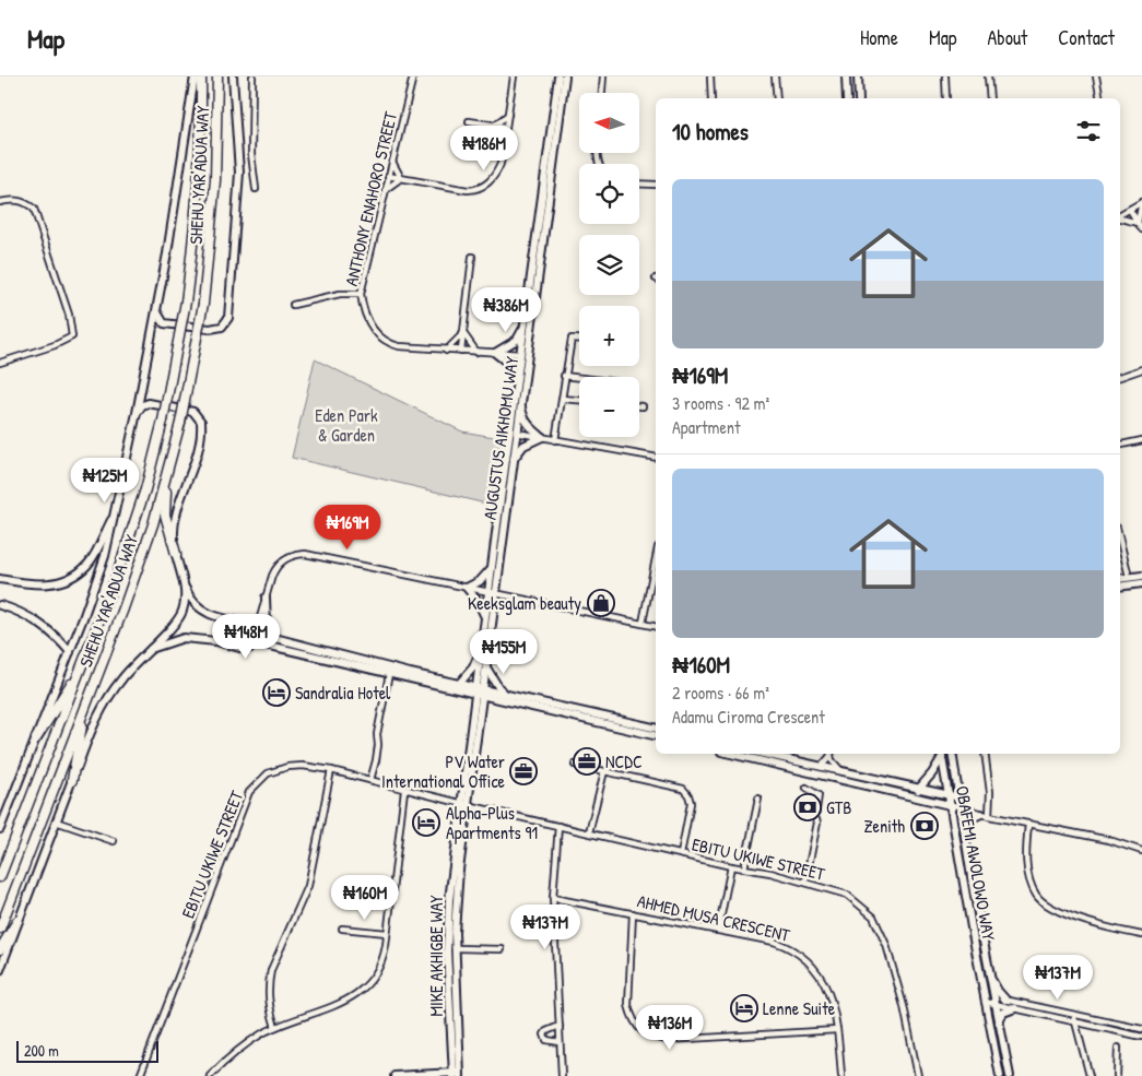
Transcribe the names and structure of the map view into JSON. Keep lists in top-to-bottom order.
{
  "streets": {
    "highway": ["SHEHU YAR'ADUA WAY"],
    "street": [
      "ANTHONY ENAHORO STREET",
      "AUGUSTUS AIKHOMU WAY",
      "EBITU UKIWE STREET",
      "OBAFEMI AWOLOWO WAY",
      "AHMED MUSA CRESCENT",
      "MIKE AKHIGBE WAY"
    ]
  },
  "crossings": [
    ["ANTHONY ENAHORO STREET", "AUGUSTUS AIKHOMU WAY"],
    ["AUGUSTUS AIKHOMU WAY", "EBITU UKIWE STREET"],
    ["AUGUSTUS AIKHOMU WAY", "MIKE AKHIGBE WAY"],
    ["EBITU UKIWE STREET", "MIKE AKHIGBE WAY"]
  ],
  "parks": ["Eden Park & Garden"],
  "places": {
    "shop": ["Keeksglam beauty"],
    "hotel": ["Sandralia Hotel", "Alpha-Plus Apartments 91", "Lenne Suite"],
    "office": ["NCDC", "PV Water International Office"],
    "bank": ["GTB", "Zenith"]
  },
  "scale_bar": "200 m",
  "north": "left",
  "page": {
    "header": "Map",
    "nav": [
      "Home",
      "Map",
      "About",
      "Contact"
    ],
    "map_buttons": ["+", "−"],
    "heading": "10 homes",
    "price": [
      "₦186M",
      "₦386M",
      "₦125M",
      "₦169M",
      "₦148M",
      "₦155M",
      "₦160M",
      "₦137M",
      "₦137M",
      "₦136M"
    ],
    "list": [
      {
        "name": "₦169M",
        "note": "3 rooms · 92 m² · Apartment"
      },
      {
        "name": "₦160M",
        "note": "2 rooms · 66 m² · Adamu Ciroma Crescent"
      }
    ],
    "scale": "200 m"
  }
}
